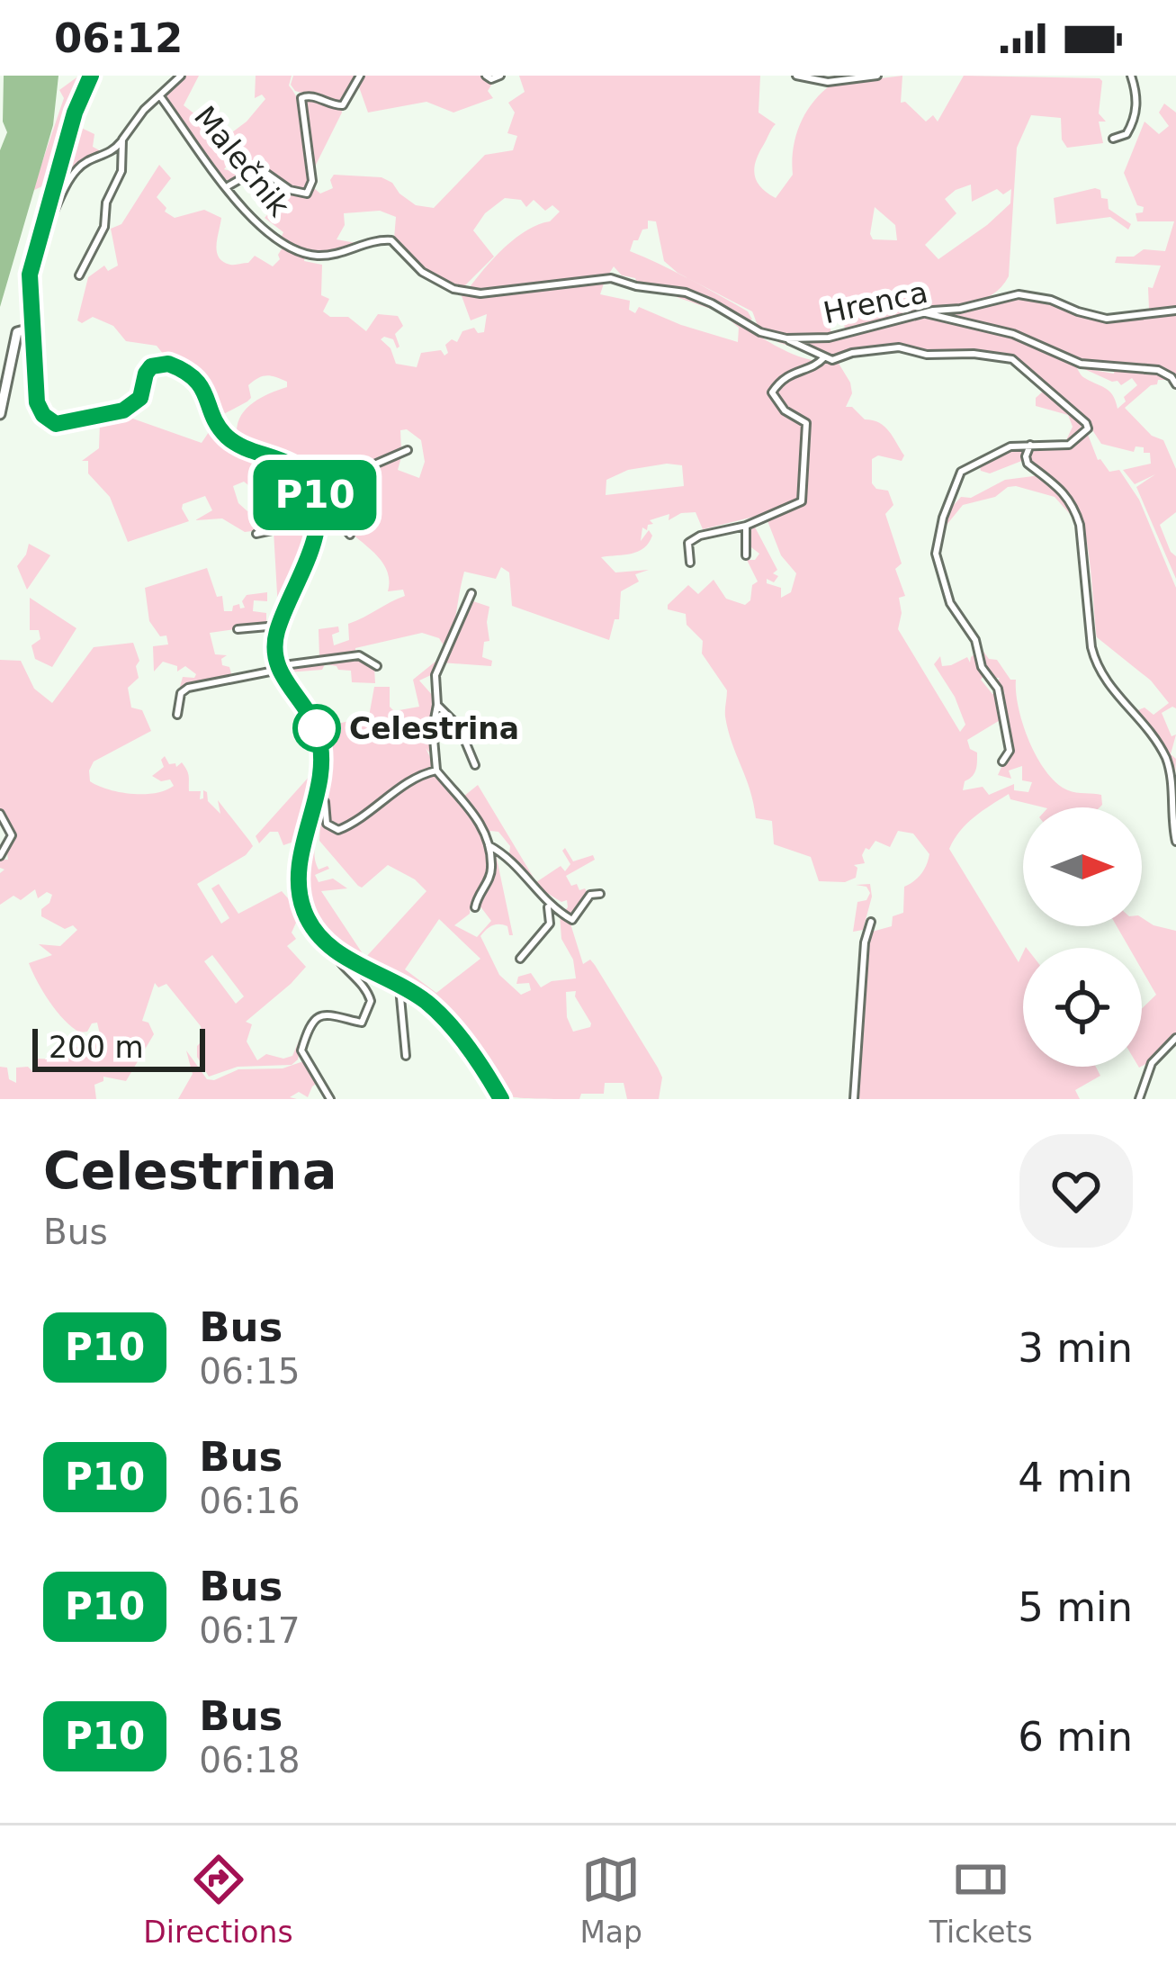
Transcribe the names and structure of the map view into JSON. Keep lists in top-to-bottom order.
{
  "streets": {
    "street": ["Malečnik", "Hrenca"]
  },
  "crossings": [
    ["Malečnik", "Hrenca"]
  ],
  "places": ["Celestrina"],
  "lines": ["bus line P10"],
  "scale_bar": "200 m",
  "north": "right",
  "page": {
    "status": "06:12",
    "on_map": "P10",
    "scale": "200 m",
    "heading": ["Celestrina", "Bus"],
    "list": [
      {
        "mark": "P10",
        "name": "Bus",
        "note": "06:15",
        "value": "3 min"
      },
      {
        "mark": "P10",
        "name": "Bus",
        "note": "06:16",
        "value": "4 min"
      },
      {
        "mark": "P10",
        "name": "Bus",
        "note": "06:17",
        "value": "5 min"
      },
      {
        "mark": "P10",
        "name": "Bus",
        "note": "06:18",
        "value": "6 min"
      }
    ],
    "tabs": ["Directions", "Map", "Tickets"]
  }
}
